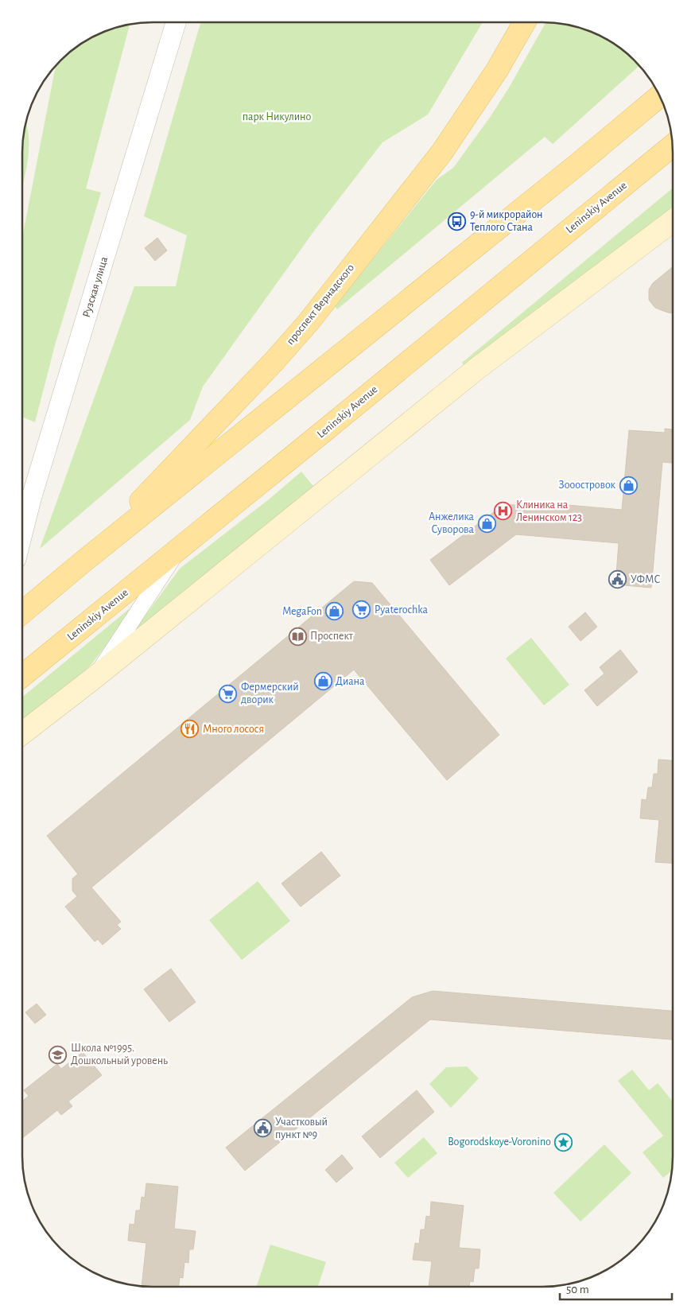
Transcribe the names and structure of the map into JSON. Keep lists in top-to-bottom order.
{
  "streets": {
    "main road": ["Leninskiy Avenue", "проспект Вернадского"],
    "street": ["Рузская улица"]
  },
  "parks": ["парк Никулино"],
  "places": {
    "bus stop": ["9-й микрорайон Теплого Стана"],
    "shop": [
      "Зооостровок",
      "Анжелика Суворова",
      "MegaFon",
      "Диана"
    ],
    "hospital": ["Клиника на Ленинском 123"],
    "public building": ["УФМС", "Участковый пункт №9"],
    "supermarket": ["Pyaterochka", "Фермерский дворик"],
    "library": ["Проспект"],
    "restaurant": ["Много лосося"],
    "school or university": ["Школа №1995. Дошкольный уровень"],
    "place": ["Bogorodskoye-Voronino"]
  },
  "scale_bar": "50 m"
}
